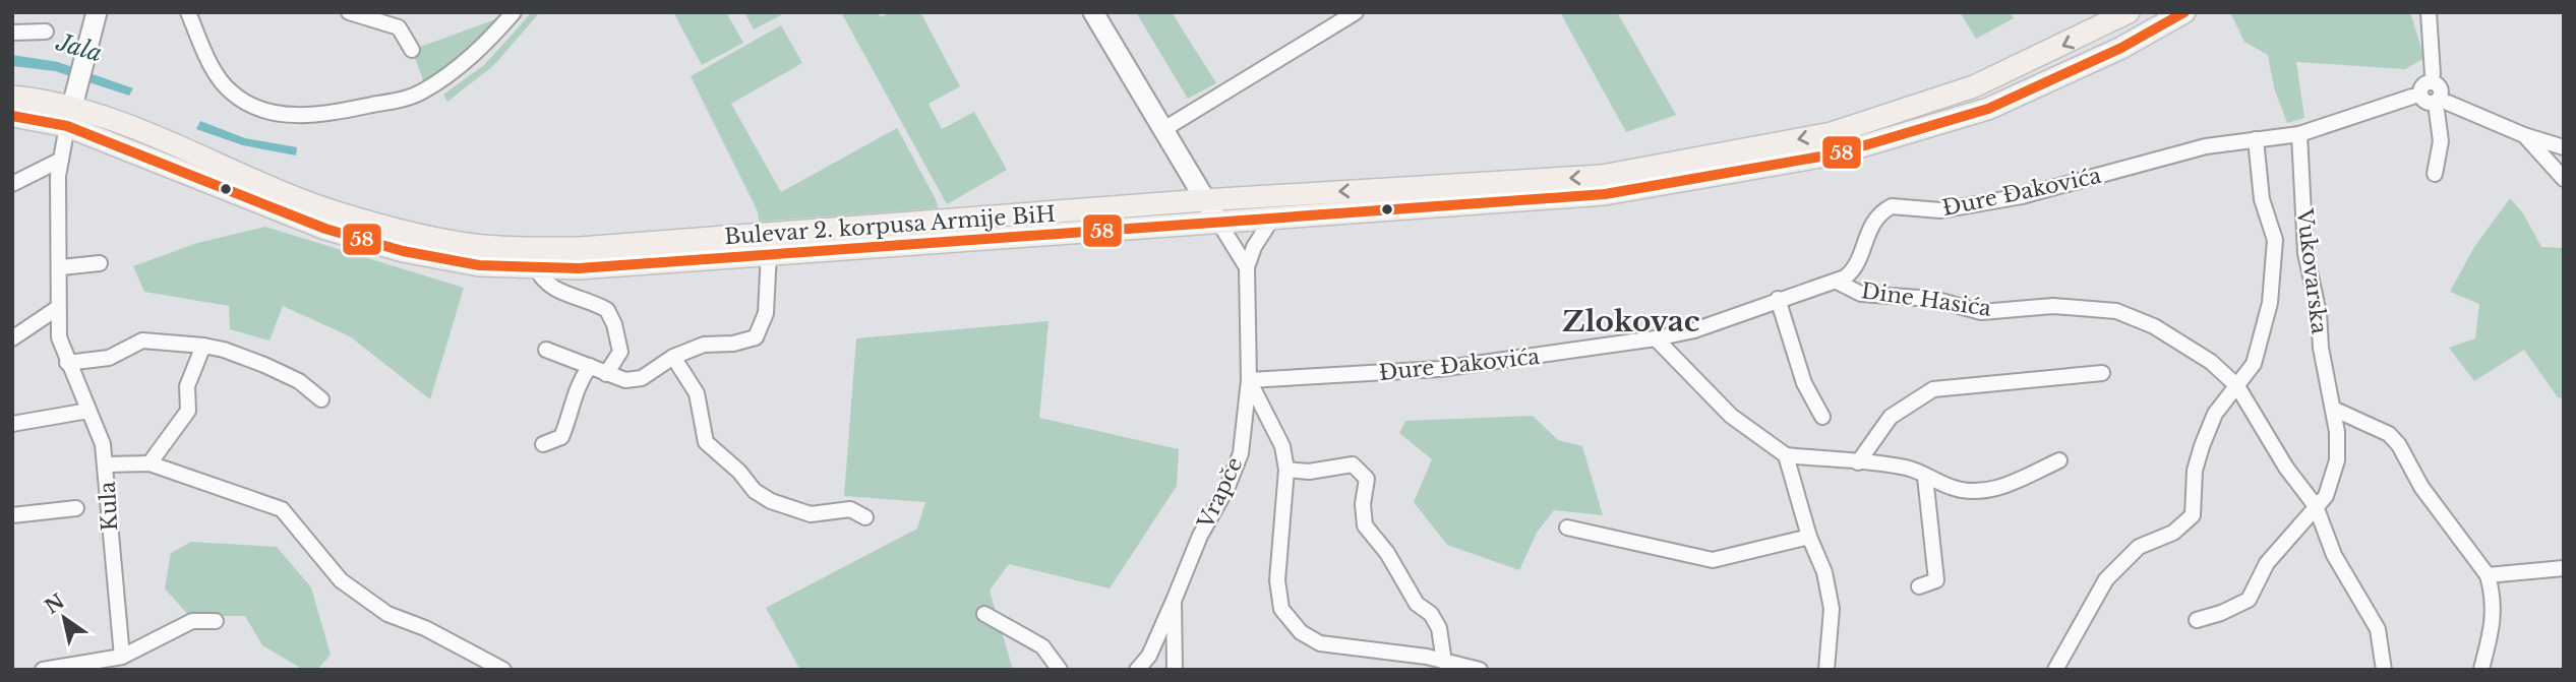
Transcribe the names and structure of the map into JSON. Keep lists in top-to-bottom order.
{
  "streets": {
    "main road": ["Bulevar 2. korpusa Armije BiH"],
    "street": [
      "Đure Đakovića",
      "Vukovarska",
      "Dine Hasića",
      "Vrapče",
      "Kula"
    ]
  },
  "crossings": [
    ["Đure Đakovića", "Vukovarska"],
    ["Đure Đakovića", "Dine Hasića"],
    ["Đure Đakovića", "Vrapče"],
    ["Bulevar 2. korpusa Armije BiH", "Kula"],
    ["Vukovarska", "Dine Hasića"]
  ],
  "districts": ["Zlokovac"],
  "water": ["Jala"],
  "lines": ["transit line 58"],
  "north": "top left"
}
